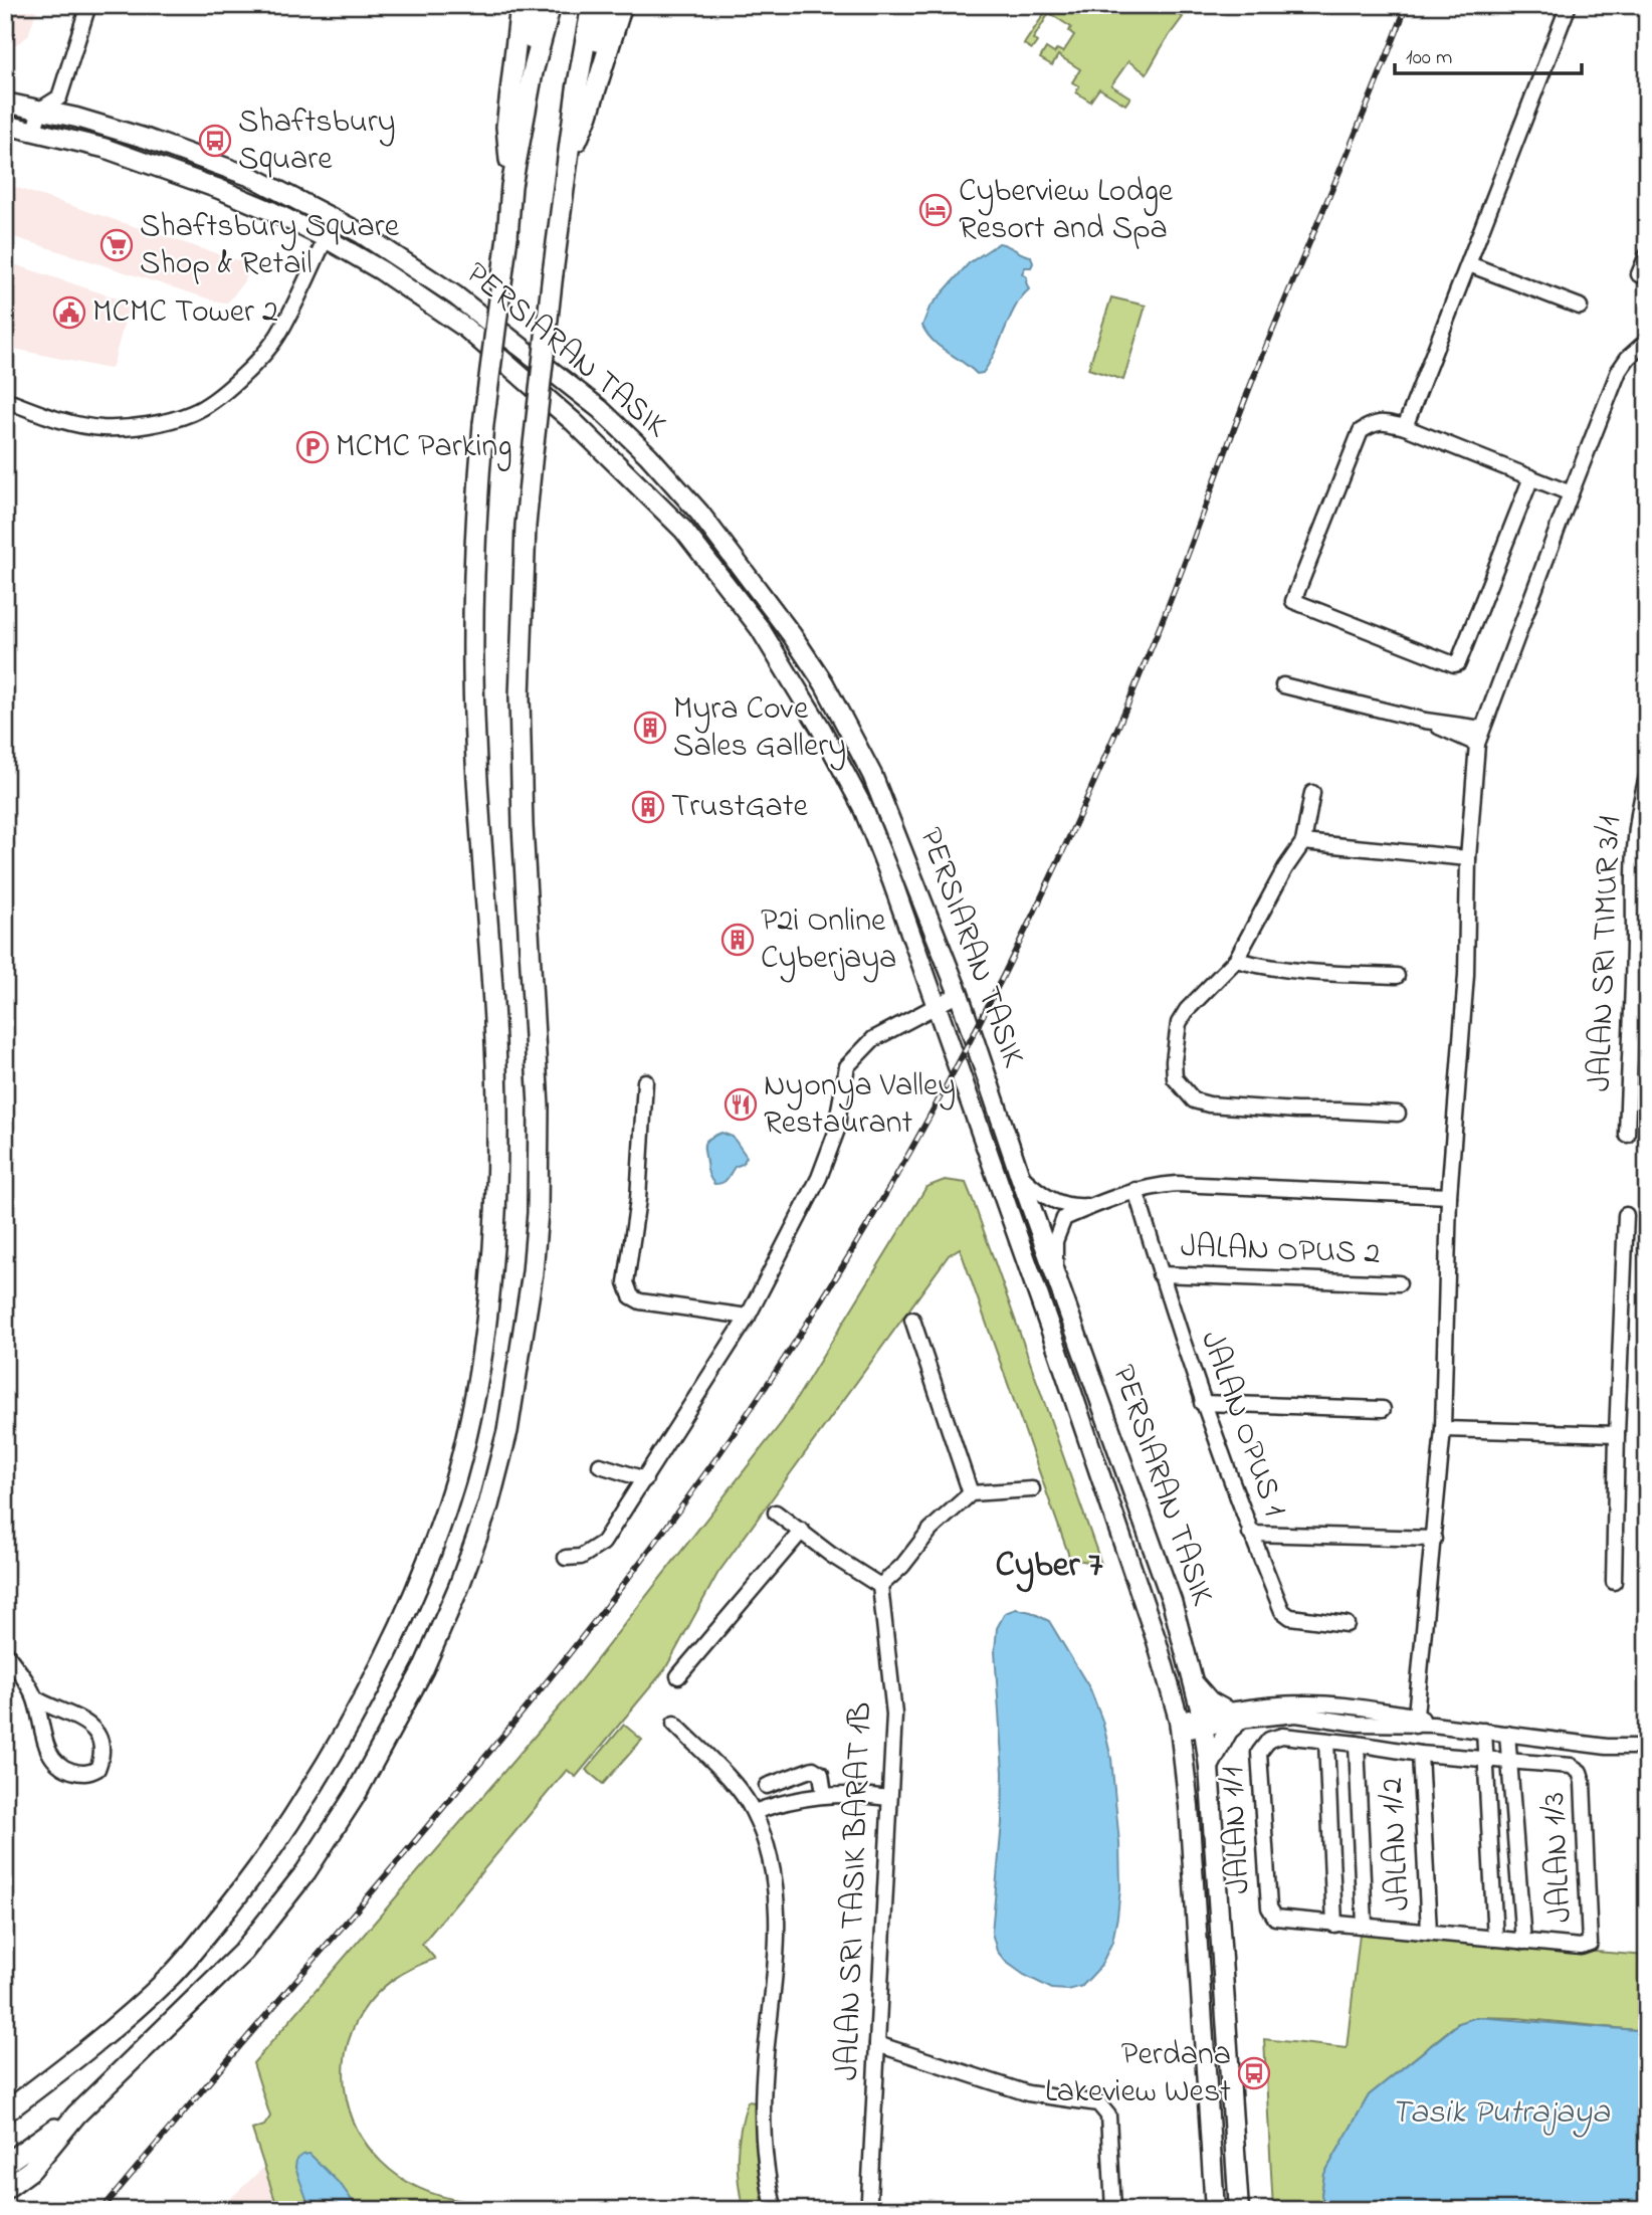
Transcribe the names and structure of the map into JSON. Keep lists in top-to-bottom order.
{
  "streets": {
    "main road": ["PERSIARAN TASIK"],
    "street": [
      "JALAN SRI TIMUR 3/1",
      "JALAN OPUS 2",
      "JALAN OPUS 1",
      "JALAN 1/1",
      "JALAN 1/2",
      "JALAN 1/3",
      "JALAN SRI TASIK BARAT 1B"
    ]
  },
  "crossings": [
    ["JALAN OPUS 2", "JALAN OPUS 1"]
  ],
  "districts": ["Cyber 7"],
  "water": ["Tasik Putrajaya"],
  "places": {
    "bus stop": ["Shaftsbury Square", "Perdana Lakeview West"],
    "hotel": ["Cyberview Lodge Resort and Spa"],
    "supermarket": ["Shaftsbury Square Shop & Retail"],
    "public building": ["MCMC Tower 2"],
    "parking": ["MCMC Parking"],
    "building": ["Myra Cove Sales Gallery", "TrustGate", "P2i Online Cyberjaya"],
    "restaurant": ["Nyonya Valley Restaurant"]
  },
  "scale_bar": "100 m"
}
